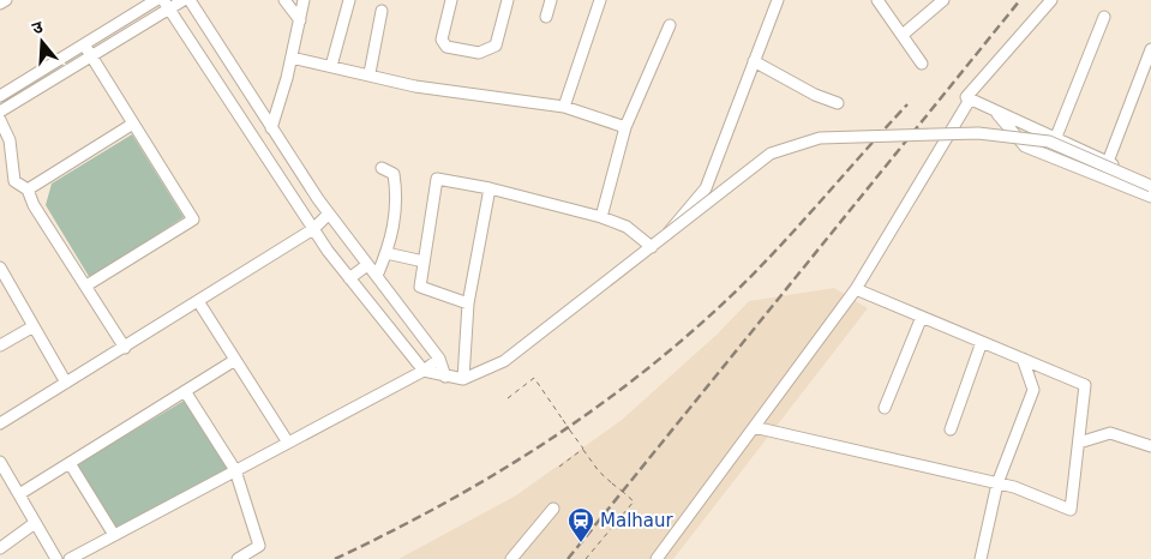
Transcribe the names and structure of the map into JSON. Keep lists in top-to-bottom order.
{
  "places": {
    "station": ["Malhaur"]
  },
  "north": "top"
}
